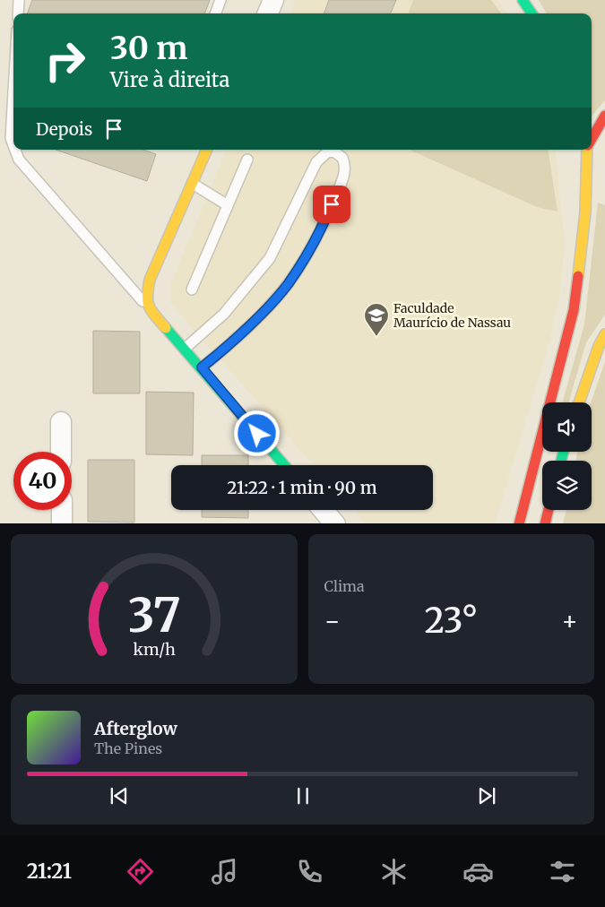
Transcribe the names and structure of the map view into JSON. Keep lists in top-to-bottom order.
{
  "places": {
    "school or university": ["Faculdade Maurício de Nassau"]
  },
  "page": {
    "turn": ["30 m", "Vire à direita"],
    "then": "Depois",
    "limit": "40",
    "trip": "21:22 · 1 min · 90 m",
    "tile": "Clima",
    "heat": ["−", "23°", "+"],
    "song": ["Afterglow", "The Pines"],
    "tabs": "21:21",
    "gauge": ["37", "km/h"]
  }
}
